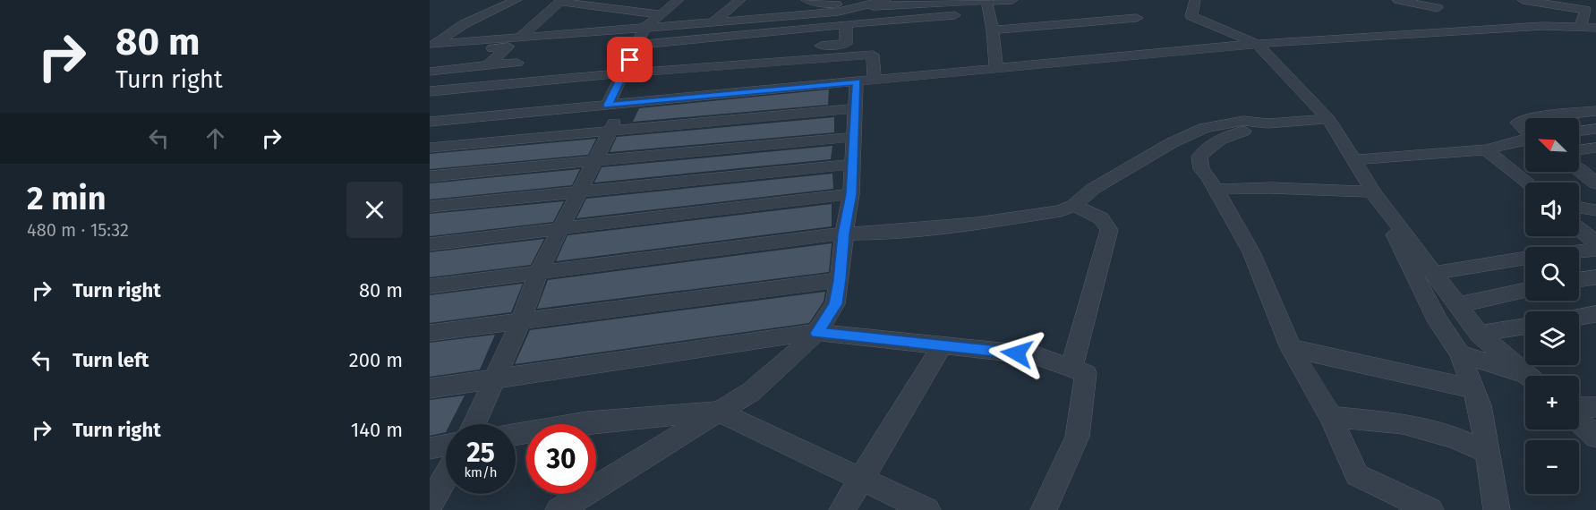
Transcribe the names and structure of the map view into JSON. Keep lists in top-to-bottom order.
{
  "north": "top left",
  "page": {
    "turn": ["80 m", "Turn right"],
    "map_buttons": ["+", "−"],
    "heading": ["2 min", "480 m · 15:32"],
    "list": [
      {
        "name": "Turn right",
        "value": "80 m"
      },
      {
        "name": "Turn left",
        "value": "200 m"
      },
      {
        "name": "Turn right",
        "value": "140 m"
      }
    ],
    "speed": "25 km/h",
    "limit": "30"
  }
}
